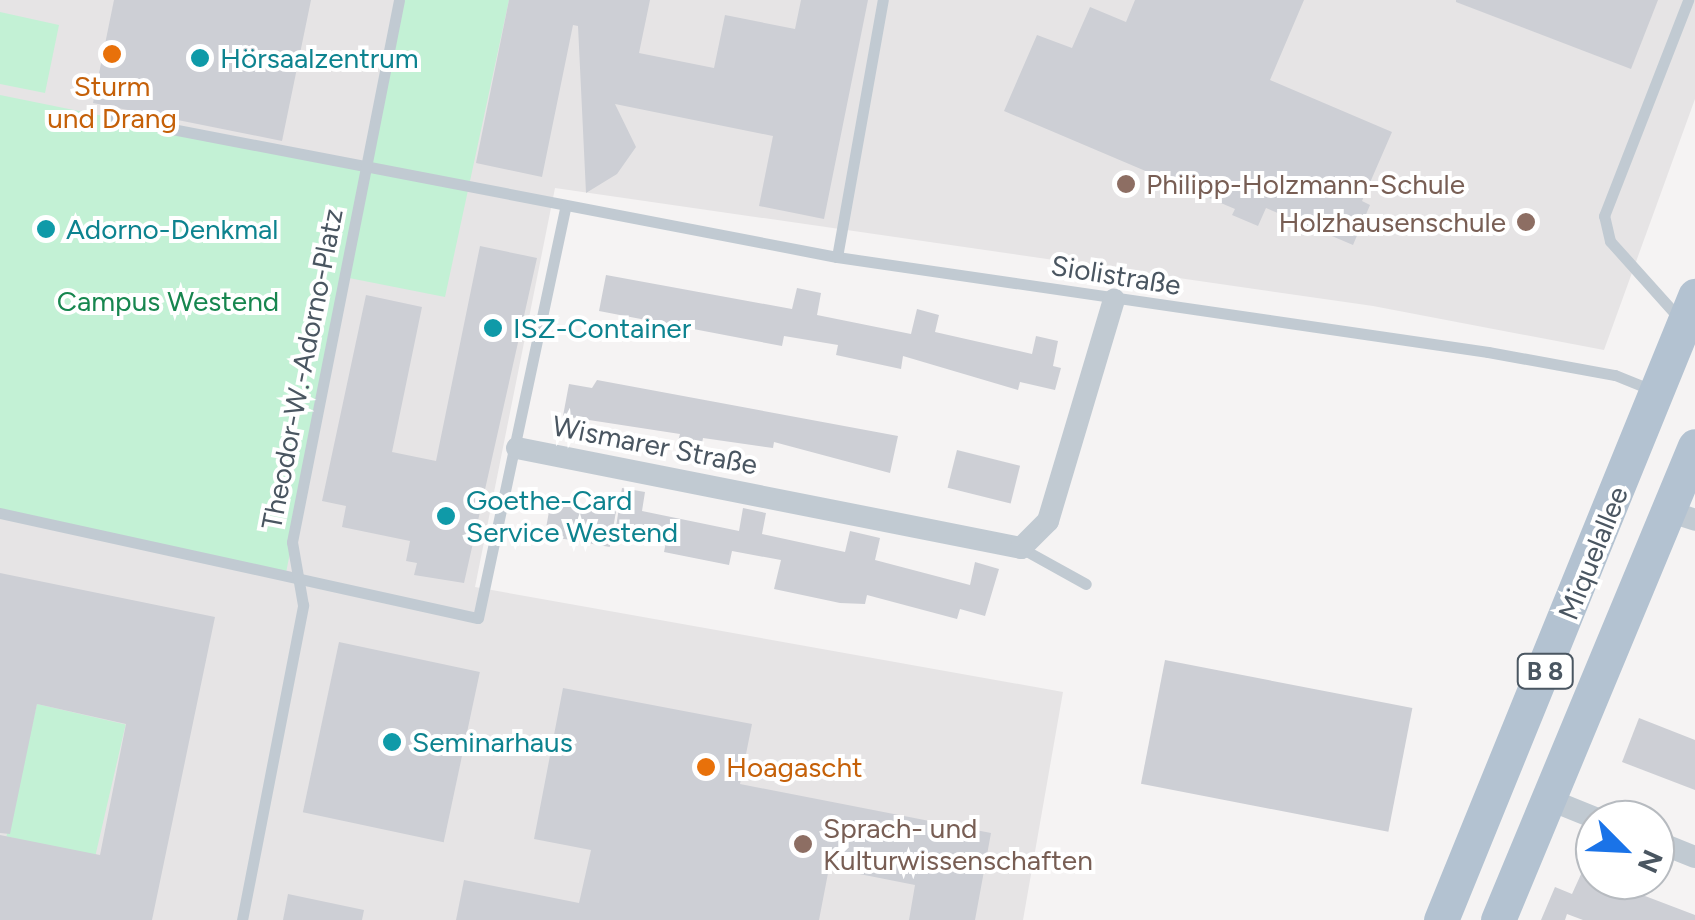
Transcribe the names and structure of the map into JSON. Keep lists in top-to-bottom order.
{
  "streets": {
    "main road": ["Miquelallee", "B 8"],
    "street": ["Wismarer Straße"],
    "lane": ["Siolistraße", "Theodor-W.-Adorno-Platz"]
  },
  "crossings": [
    ["Siolistraße", "Wismarer Straße"],
    ["Siolistraße", "Miquelallee"]
  ],
  "parks": ["Campus Westend"],
  "places": [
    "Sturm und Drang",
    "Hörsaalzentrum",
    "Philipp-Holzmann-Schule",
    "Holzhausenschule",
    "Adorno-Denkmal",
    "ISZ-Container",
    "Goethe-Card Service Westend",
    "Seminarhaus",
    "Hoagascht",
    "Sprach- und Kulturwissenschaften"
  ],
  "north": "bottom right"
}
